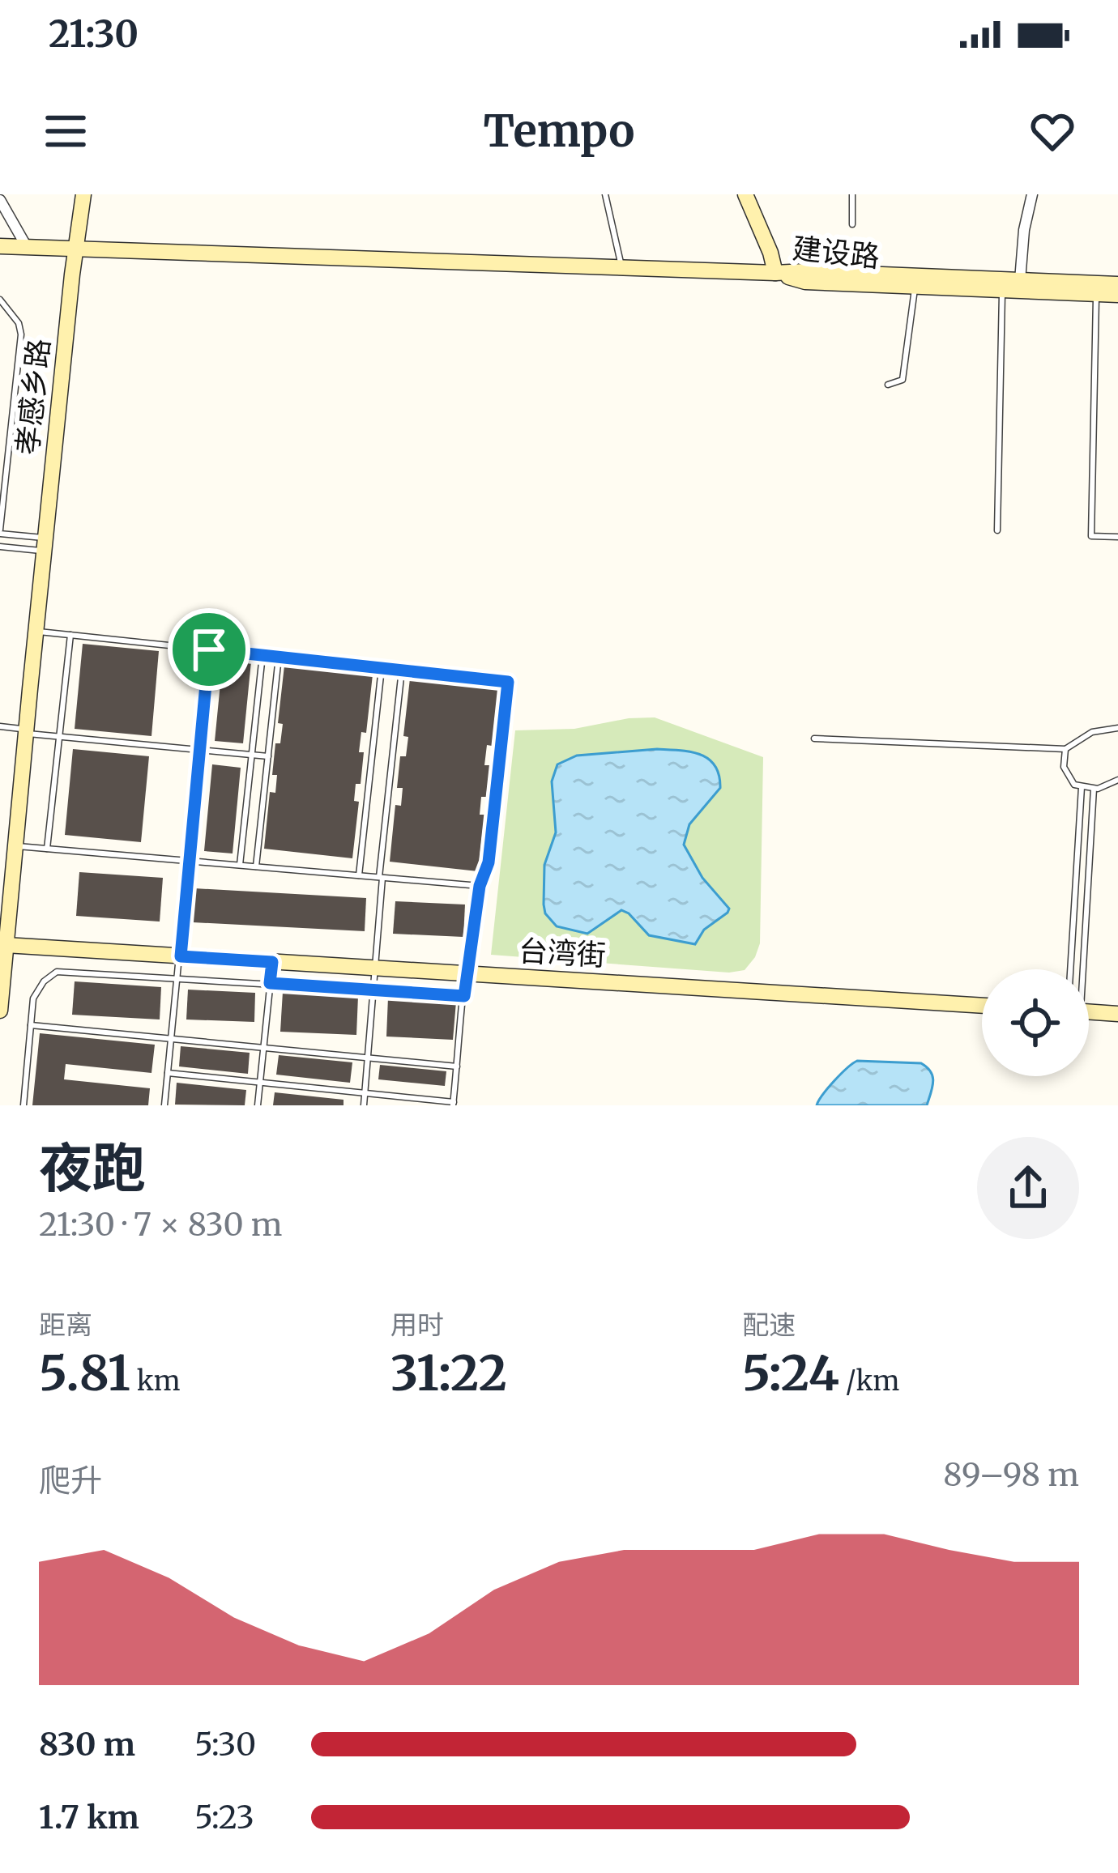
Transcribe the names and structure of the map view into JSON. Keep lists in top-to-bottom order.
{
  "streets": {
    "main road": ["建设路", "孝感乡路", "台湾街"]
  },
  "crossings": [
    ["孝感乡路", "台湾街"]
  ],
  "page": {
    "status": "21:30",
    "header": "Tempo",
    "heading": ["夜跑", "21:30 · 7 × 830 m"],
    "stats": [
      ["距离", "5.81 km"],
      ["用时", "31:22"],
      ["配速", "5:24 /km"]
    ],
    "chart": ["爬升", "89–98 m"],
    "list": [
      {
        "name": "830 m",
        "note": "5:30"
      },
      {
        "name": "1.7 km",
        "note": "5:23"
      }
    ]
  }
}
